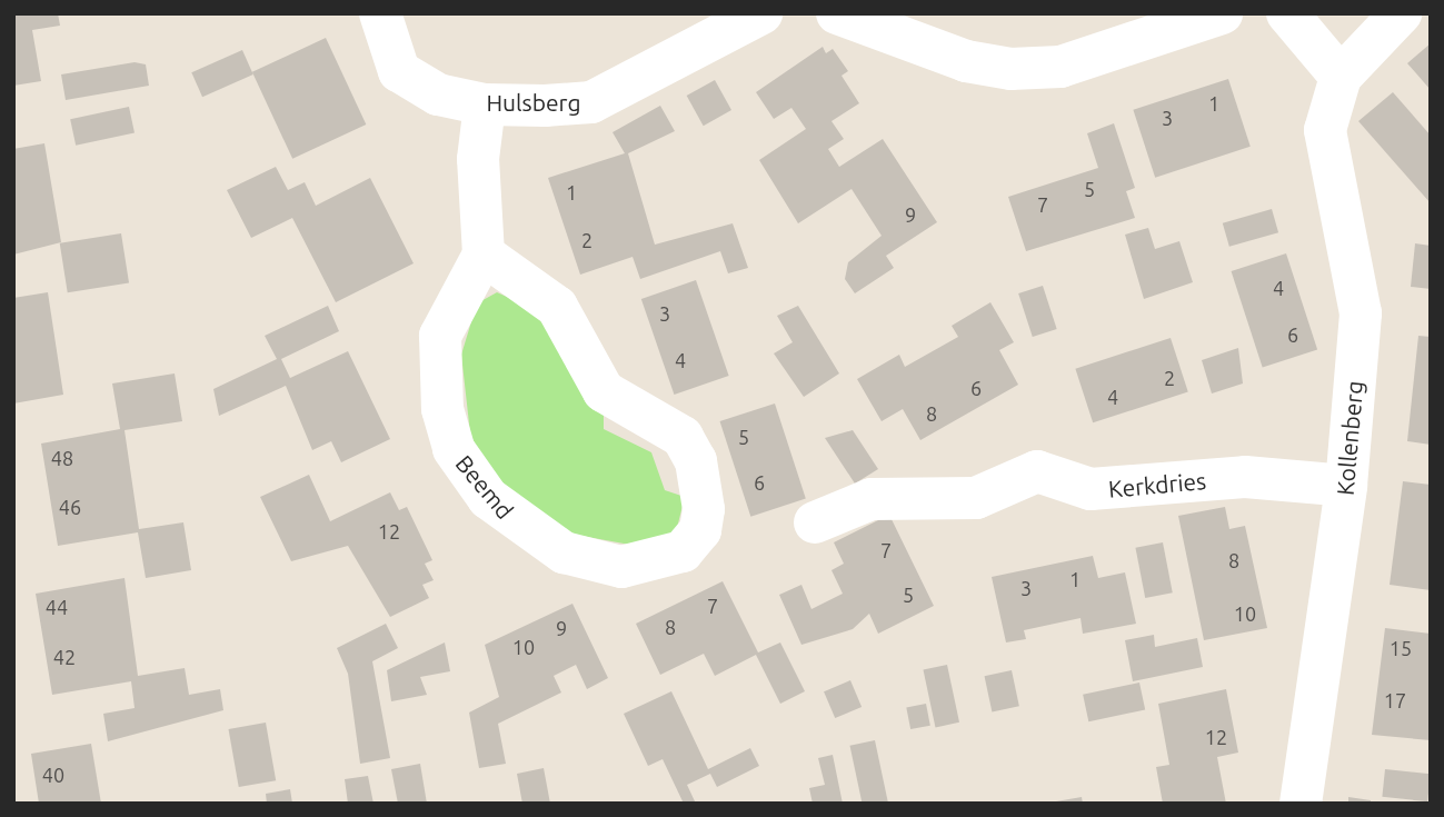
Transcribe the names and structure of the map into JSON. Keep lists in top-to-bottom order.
{
  "streets": {
    "street": [
      "Hulsberg",
      "Kollenberg",
      "Kerkdries",
      "Beemd"
    ]
  },
  "crossings": [
    ["Kollenberg", "Kerkdries"]
  ],
  "house_numbers": [
    "1",
    "3",
    "5",
    "1",
    "7",
    "9",
    "2",
    "4",
    "3",
    "6",
    "4",
    "2",
    "6",
    "4",
    "8",
    "5",
    "48",
    "6",
    "46",
    "12",
    "7",
    "8",
    "1",
    "3",
    "5",
    "7",
    "44",
    "10",
    "8",
    "9",
    "10",
    "15",
    "42",
    "17",
    "12",
    "40"
  ]
}
